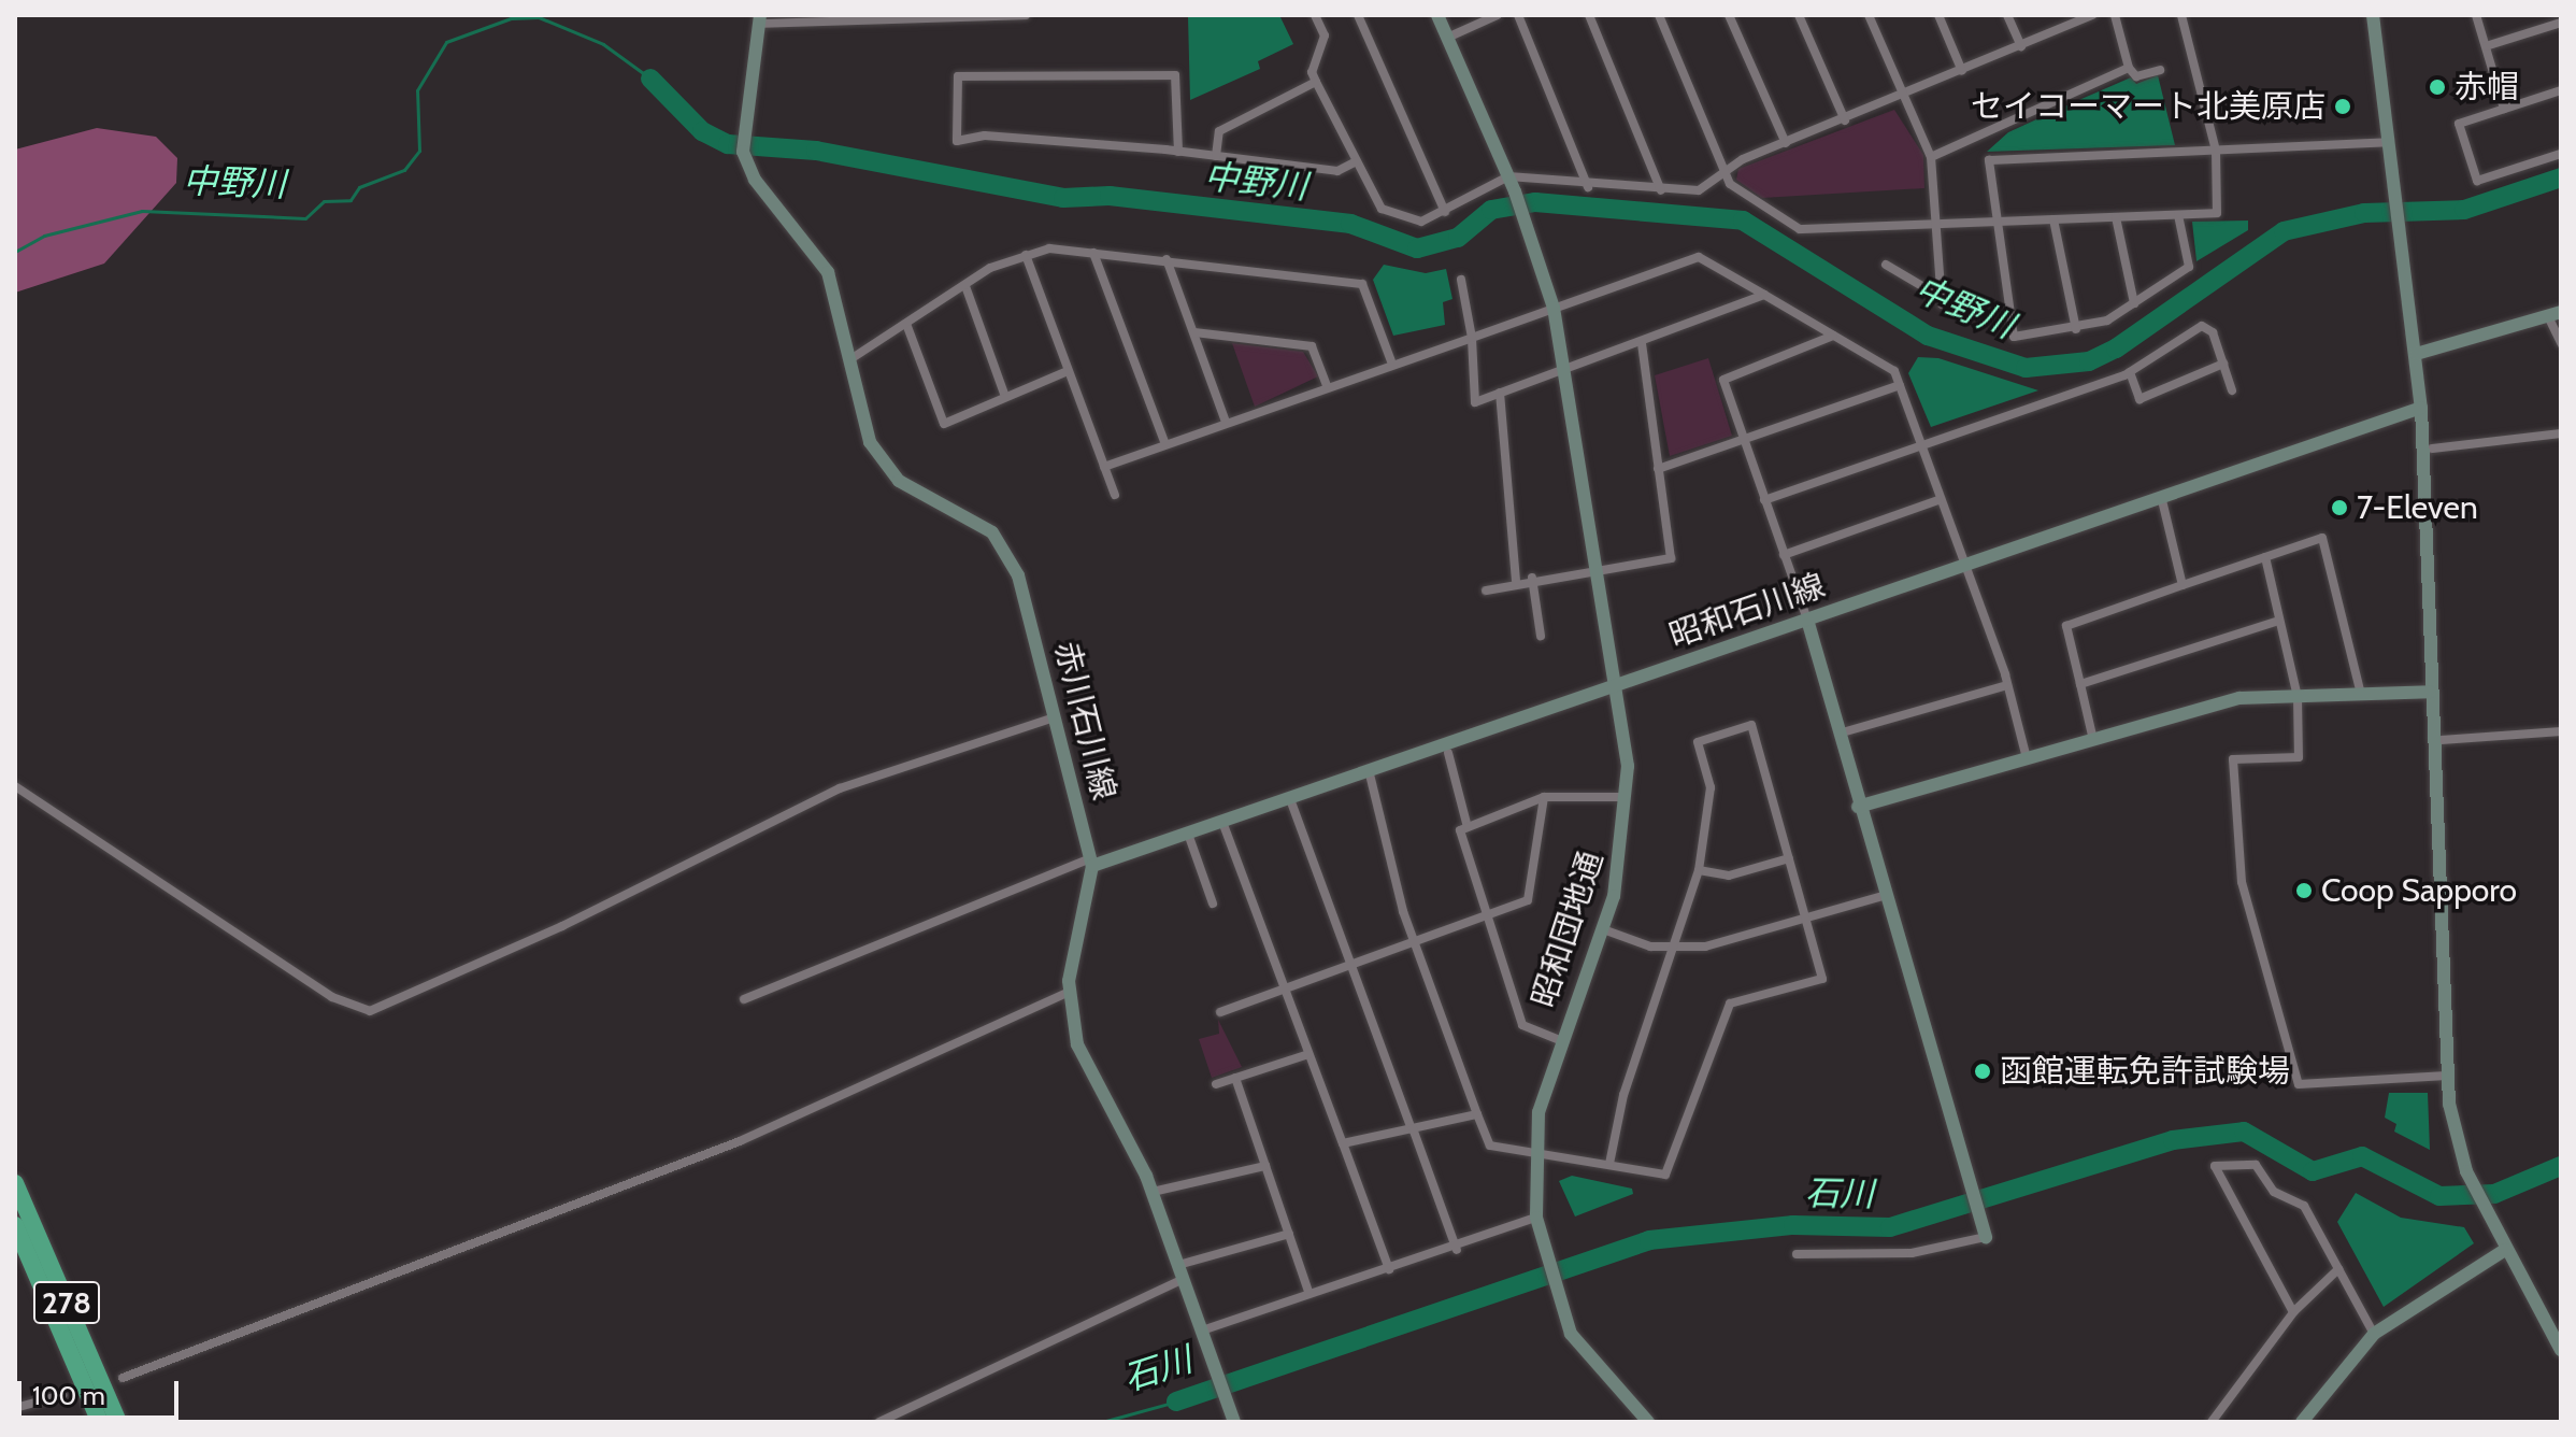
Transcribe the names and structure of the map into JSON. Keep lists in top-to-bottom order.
{
  "streets": {
    "highway": ["278"],
    "street": ["昭和石川線", "赤川石川線", "昭和団地通"]
  },
  "crossings": [
    ["昭和石川線", "赤川石川線"],
    ["昭和石川線", "昭和団地通"]
  ],
  "water": ["中野川", "石川"],
  "places": [
    "赤帽",
    "セイコーマート北美原店",
    "7-Eleven",
    "Coop Sapporo",
    "函館運転免許試験場"
  ],
  "scale_bar": "100 m"
}
